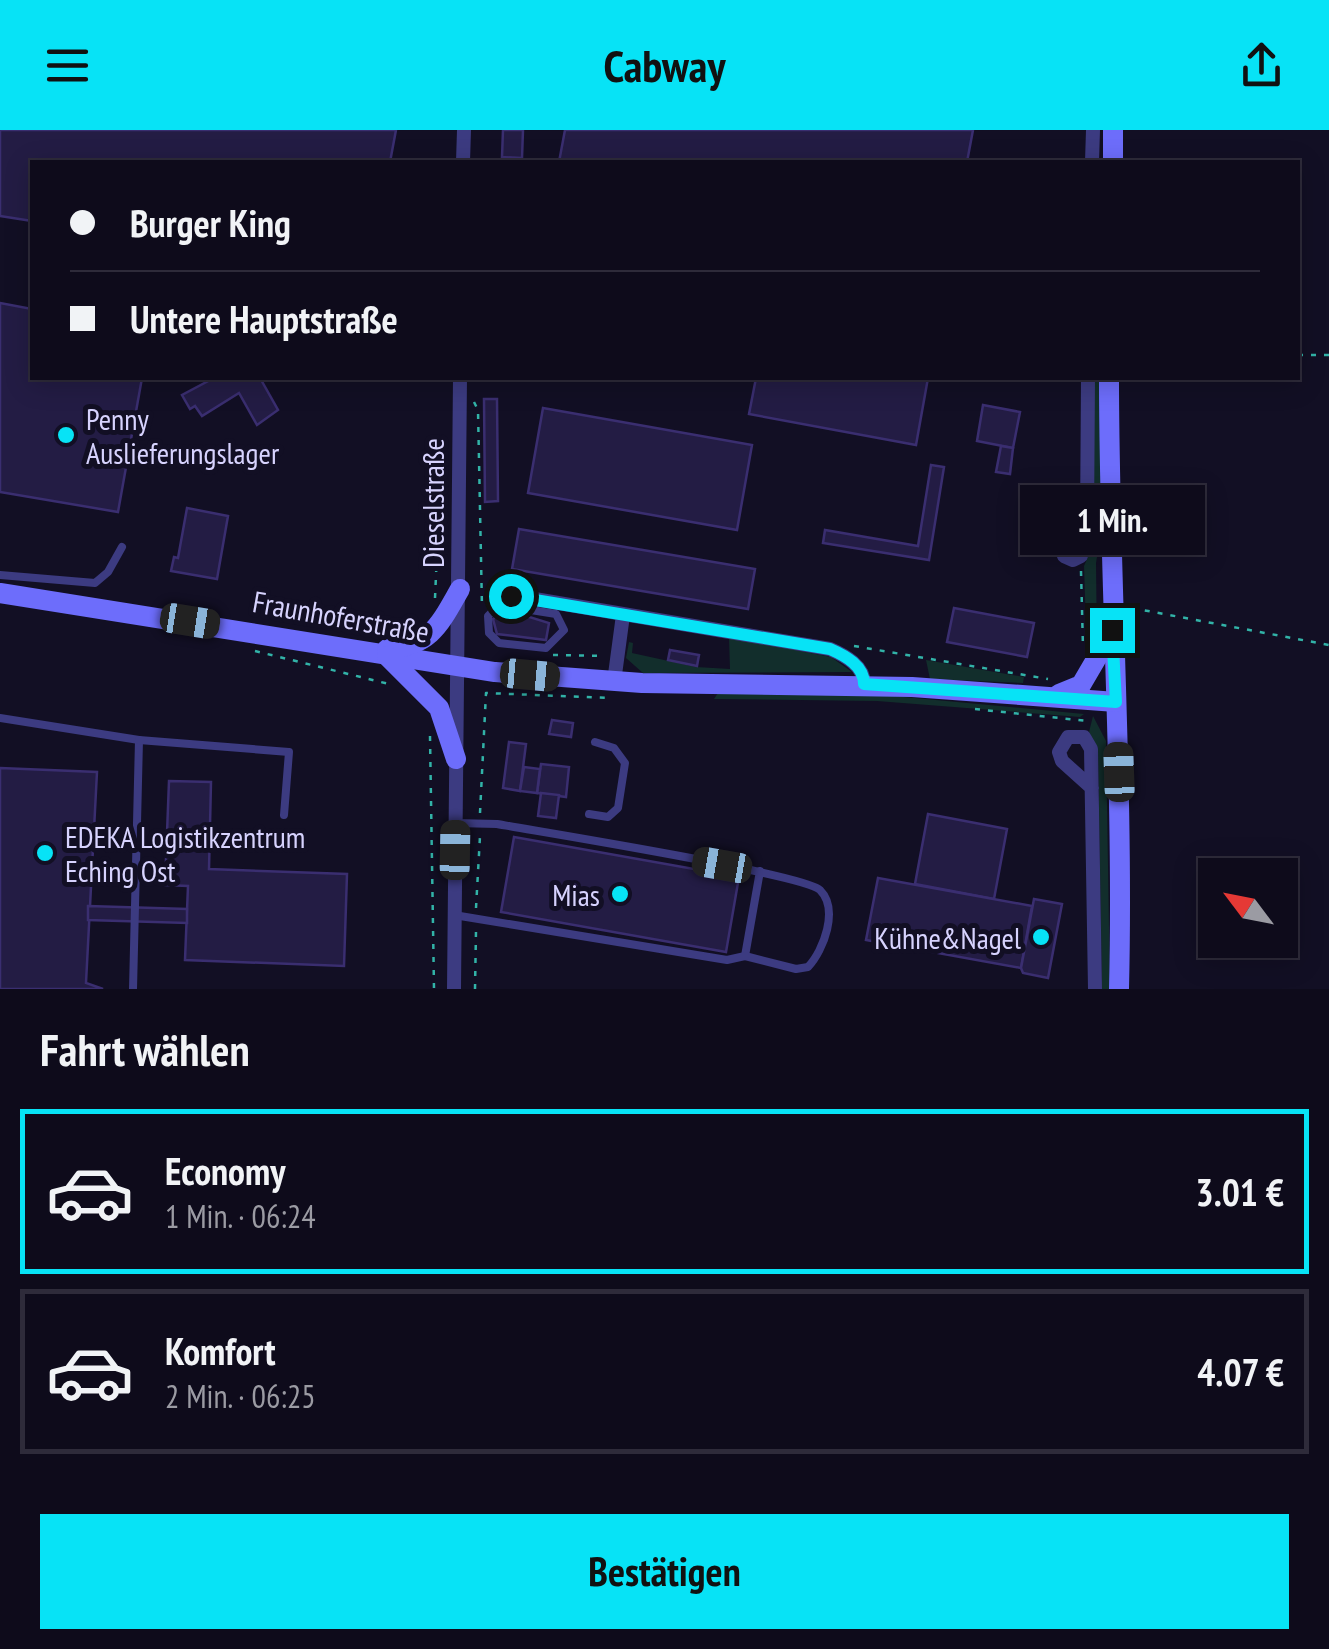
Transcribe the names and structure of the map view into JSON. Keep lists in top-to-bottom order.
{
  "streets": {
    "main road": ["Fraunhoferstraße"],
    "street": ["Dieselstraße"]
  },
  "crossings": [
    ["Dieselstraße", "Fraunhoferstraße"]
  ],
  "places": [
    "Penny Auslieferungslager",
    "EDEKA Logistikzentrum Eching Ost",
    "Mias",
    "Kühne&Nagel"
  ],
  "north": "top left",
  "page": {
    "header": "Cabway",
    "banner": ["Burger King", "Untere Hauptstraße"],
    "bubble": "1 Min.",
    "heading": "Fahrt wählen",
    "list": [
      {
        "name": "Economy",
        "note": "1 Min. · 06:24",
        "value": "3.01 €"
      },
      {
        "name": "Komfort",
        "note": "2 Min. · 06:25",
        "value": "4.07 €"
      }
    ],
    "buttons": "Bestätigen"
  }
}
